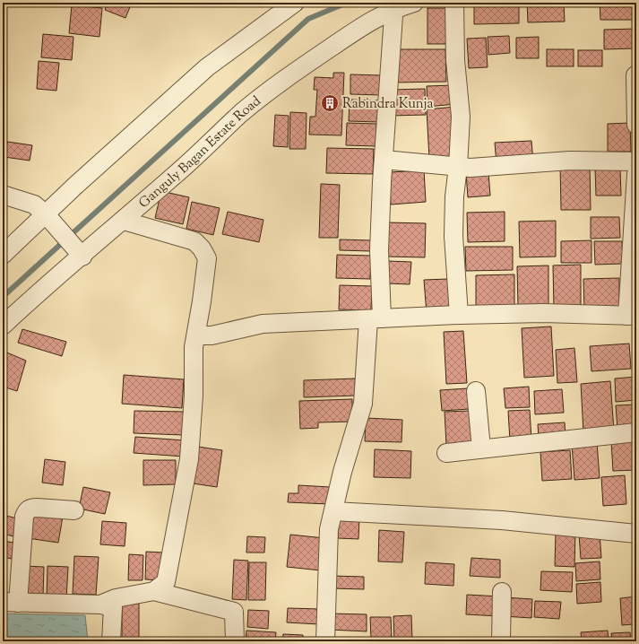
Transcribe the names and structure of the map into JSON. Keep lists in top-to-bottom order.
{
  "streets": {
    "street": ["Ganguly Bagan Estate Road"]
  },
  "places": {
    "building": ["Rabindra Kunja"]
  }
}
